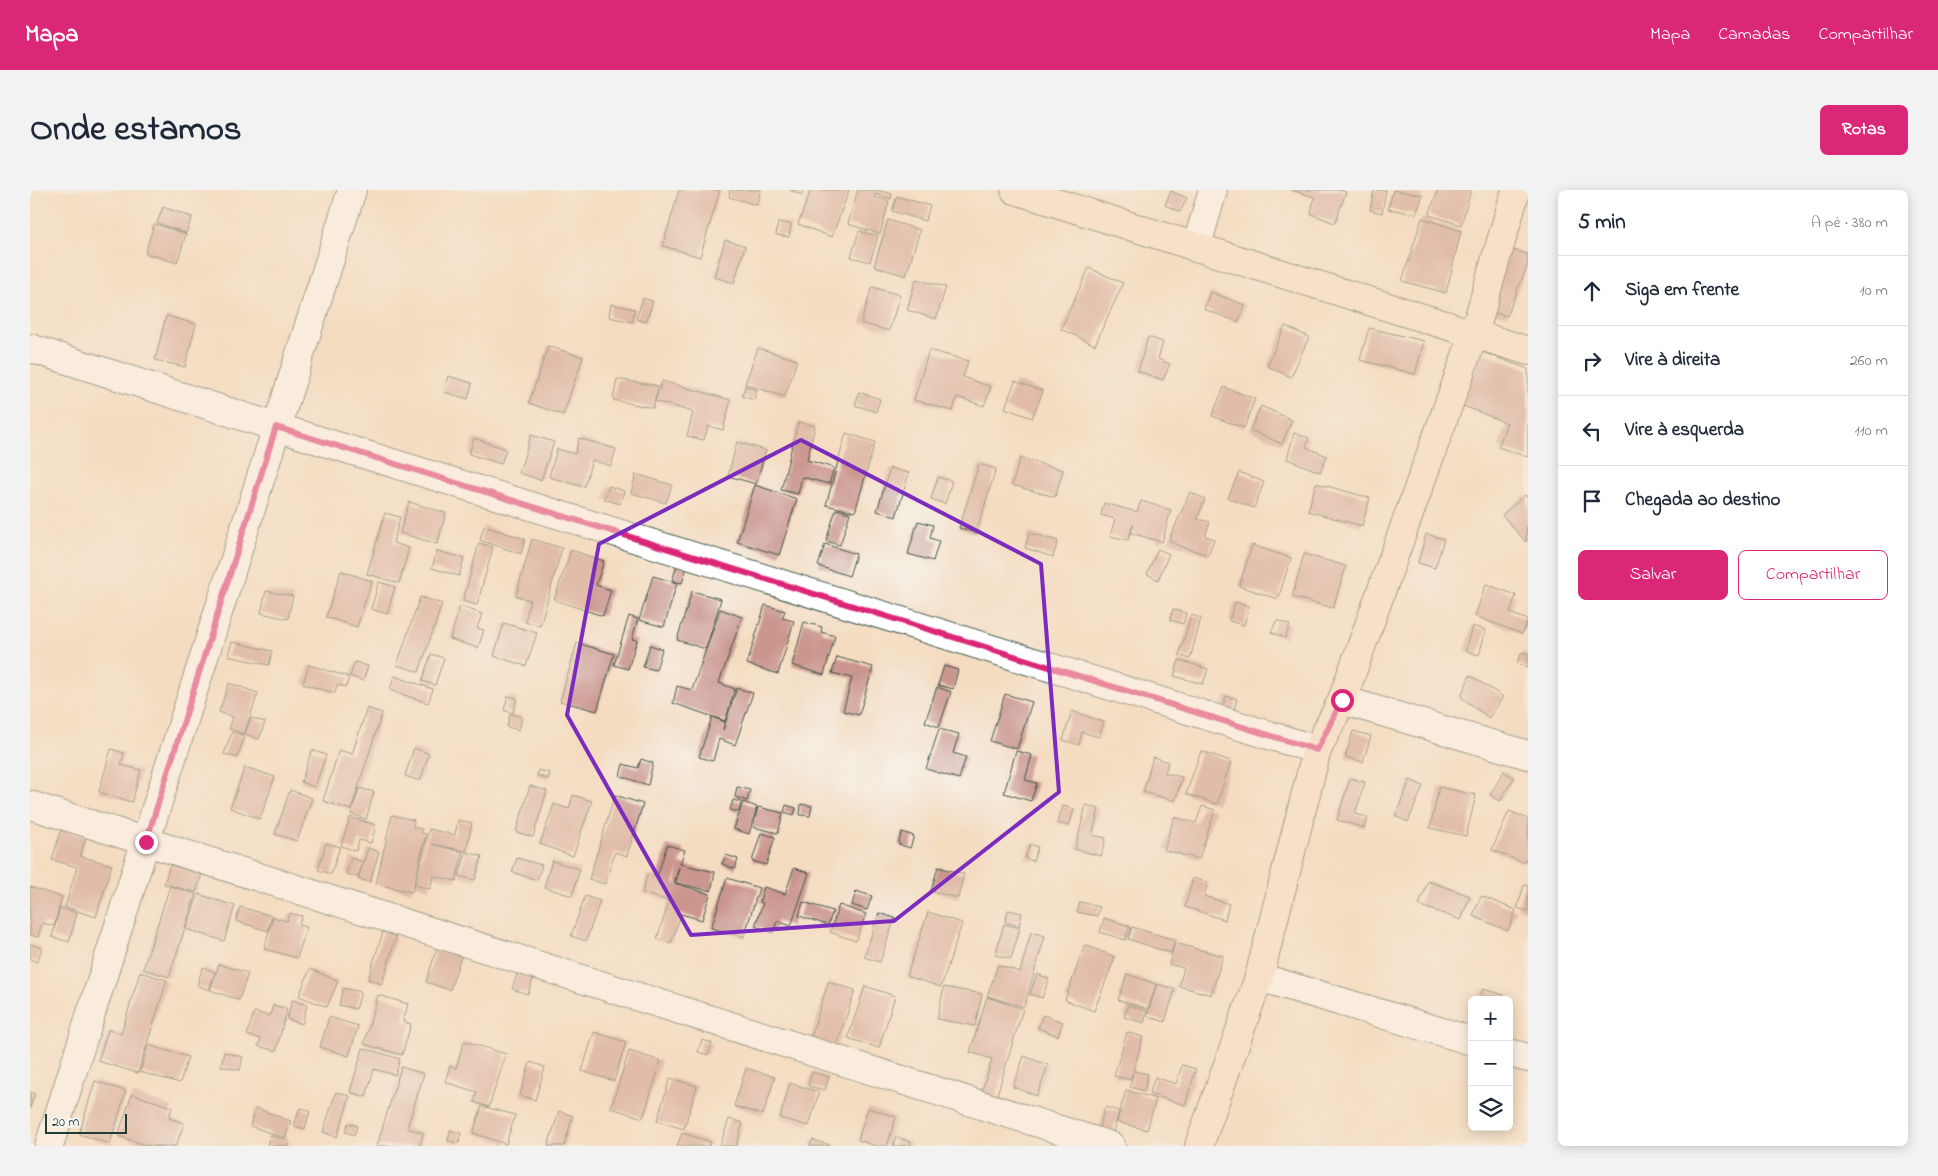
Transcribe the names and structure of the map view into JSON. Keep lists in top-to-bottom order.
{
  "scale_bar": "20 m",
  "page": {
    "header": "Mapa",
    "nav": ["Mapa", "Camadas", "Compartilhar"],
    "title": "Onde estamos",
    "buttons": [
      "Rotas",
      ["Salvar", "Compartilhar"]
    ],
    "heading": ["5 min", "A pé · 380 m"],
    "list": [
      ["Siga em frente", "10 m"],
      ["Vire à direita", "260 m"],
      ["Vire à esquerda", "110 m"],
      "Chegada ao destino"
    ],
    "map_buttons": ["+", "−"],
    "scale": "20 m"
  }
}
